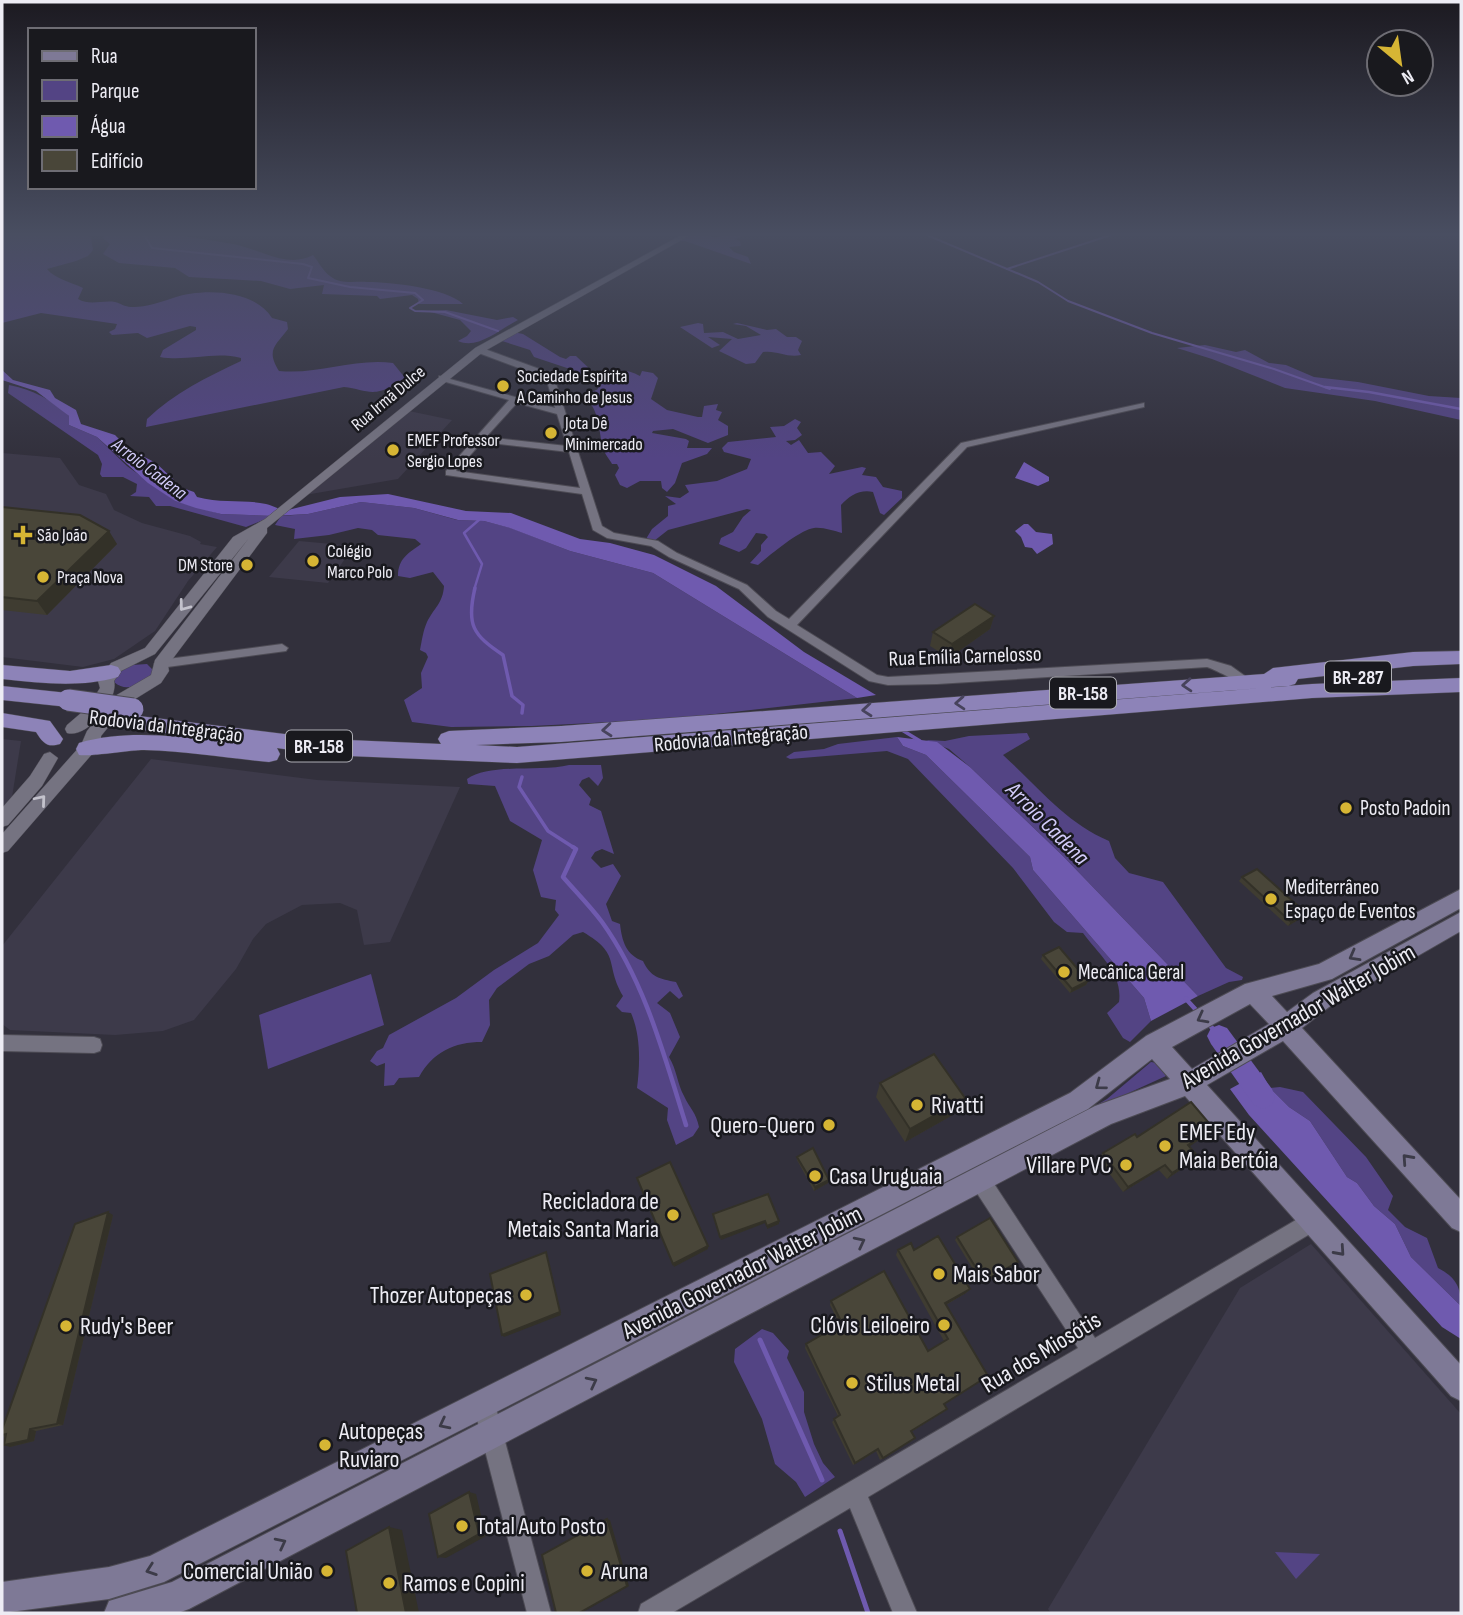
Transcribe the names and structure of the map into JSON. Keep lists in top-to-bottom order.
{
  "streets": {
    "highway": ["BR-287", "BR-158", "Rodovia da Integração"],
    "main road": ["Avenida Governador Walter Jobim"],
    "street": ["Rua Irmã Dulce", "Rua Emília Carnelosso", "Rua dos Miosótis"]
  },
  "crossings": [
    ["Rua Irmã Dulce", "Rodovia da Integração"],
    ["Rua Emília Carnelosso", "BR-158"],
    ["Rua Emília Carnelosso", "Rodovia da Integração"],
    ["BR-158", "Rodovia da Integração"]
  ],
  "water": ["Arroio Cadena"],
  "places": {
    "other": [
      "Sociedade Espírita A Caminho de Jesus",
      "Jota Dê Minimercado",
      "EMEF Professor Sergio Lopes",
      "Colégio Marco Polo",
      "DM Store",
      "Praça Nova",
      "Posto Padoin",
      "Mediterrâneo Espaço de Eventos",
      "Mecânica Geral",
      "Rivatti",
      "Quero-Quero",
      "EMEF Edy Maia Bertóia",
      "Villare PVC",
      "Casa Uruguaia",
      "Recicladora de Metais Santa Maria",
      "Mais Sabor",
      "Thozer Autopeças",
      "Clóvis Leiloeiro",
      "Rudy's Beer",
      "Stilus Metal",
      "Autopeças Ruviaro",
      "Total Auto Posto",
      "Comercial União",
      "Aruna",
      "Ramos e Copini"
    ],
    "health": ["São João"]
  },
  "legend": [
    "Rua",
    "Parque",
    "Água",
    "Edifício"
  ],
  "north": "bottom right"
}
